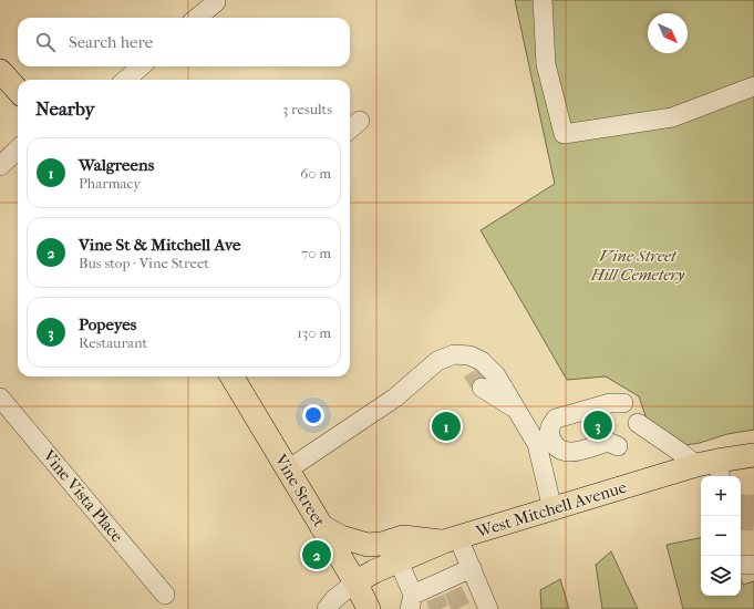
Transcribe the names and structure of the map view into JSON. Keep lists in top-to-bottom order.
{
  "streets": {
    "main road": ["Vine Street", "West Mitchell Avenue"],
    "street": ["Vine Vista Place"]
  },
  "crossings": [
    ["Vine Street", "West Mitchell Avenue"]
  ],
  "parks": ["Vine Street Hill Cemetery"],
  "north": "bottom right",
  "page": {
    "search": "Search here",
    "heading": ["Nearby", "3 results"],
    "list": [
      {
        "mark": "1",
        "name": "Walgreens",
        "note": "Pharmacy",
        "value": "60 m"
      },
      {
        "mark": "2",
        "name": "Vine St & Mitchell Ave",
        "note": "Bus stop · Vine Street",
        "value": "70 m"
      },
      {
        "mark": "3",
        "name": "Popeyes",
        "note": "Restaurant",
        "value": "130 m"
      }
    ],
    "pins": ["3", "1", "2"],
    "map_buttons": ["+", "−"]
  }
}
